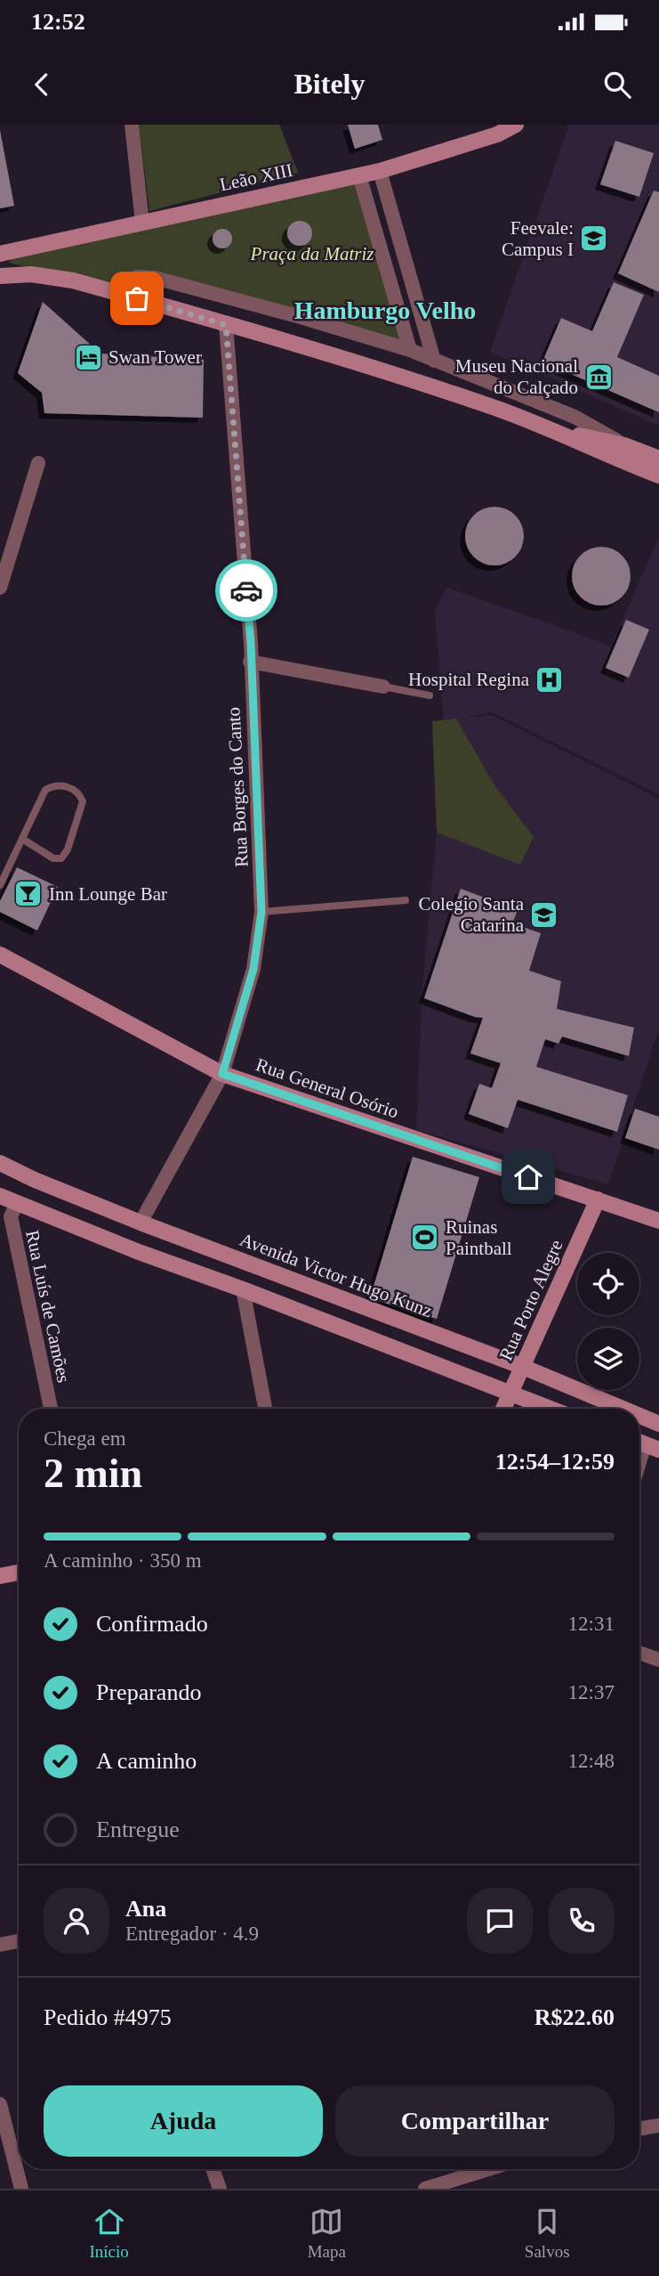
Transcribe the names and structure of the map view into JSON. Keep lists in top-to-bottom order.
{
  "streets": {
    "main road": [
      "Leão XIII",
      "Rua General Osório",
      "Avenida Victor Hugo Kunz",
      "Rua Porto Alegre"
    ],
    "street": ["Rua Borges do Canto", "Rua Luís de Camões"]
  },
  "crossings": [
    ["Rua Borges do Canto", "Rua General Osório"],
    ["Rua Borges do Canto", "Avenida Victor Hugo Kunz"],
    ["Rua General Osório", "Rua Porto Alegre"],
    ["Avenida Victor Hugo Kunz", "Rua Porto Alegre"]
  ],
  "districts": ["Hamburgo Velho"],
  "parks": ["Praça da Matriz"],
  "places": {
    "school or university": ["Feevale: Campus I", "Colegio Santa Catarina"],
    "hotel": ["Swan Tower"],
    "museum": ["Museu Nacional do Calçado"],
    "hospital": ["Hospital Regina"],
    "bar": ["Inn Lounge Bar"],
    "sports": ["Ruinas Paintball"]
  },
  "page": {
    "status": "12:52",
    "header": "Bitely",
    "heading": ["2 min", "Chega em", "12:54–12:59"],
    "panel": [
      "Ana",
      "Entregador · 4.9",
      "Pedido #4975",
      "R$22.60"
    ],
    "bar": "A caminho · 350 m",
    "list": [
      ["Confirmado", "12:31"],
      ["Preparando", "12:37"],
      ["A caminho", "12:48"],
      "Entregue"
    ],
    "buttons": ["Ajuda", "Compartilhar"],
    "tabs": ["Início", "Mapa", "Salvos"]
  }
}
